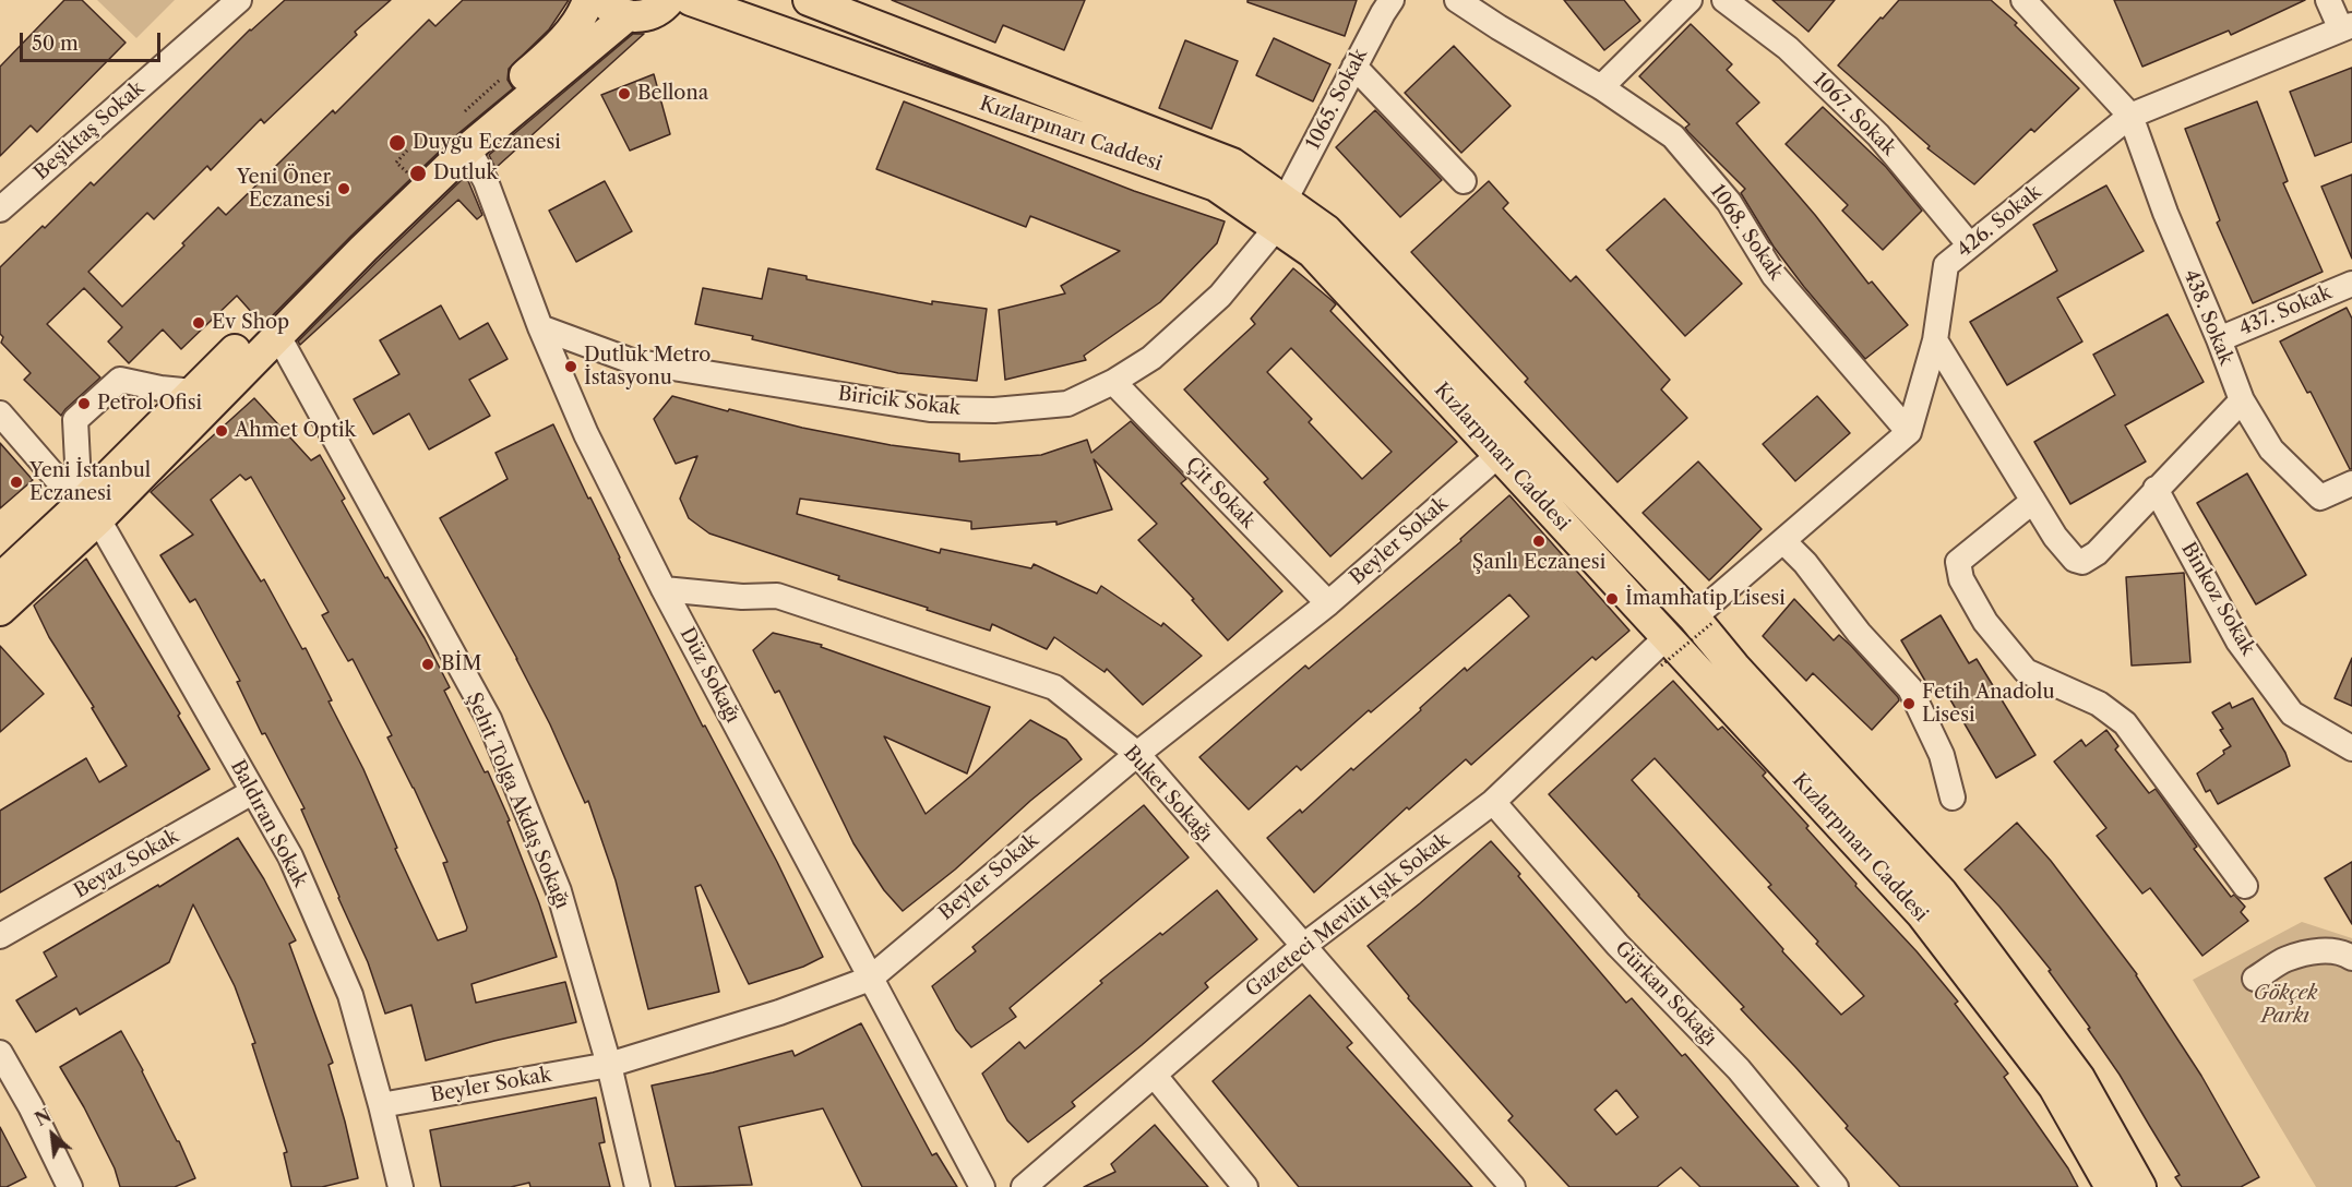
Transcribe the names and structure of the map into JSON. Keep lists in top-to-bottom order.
{
  "streets": {
    "main road": ["Kızlarpınarı Caddesi"],
    "street": [
      "1065. Sokak",
      "1067. Sokak",
      "Beşiktaş Sokak",
      "426. Sokak",
      "1068. Sokak",
      "437. Sokak",
      "438. Sokak",
      "Biricik Sokak",
      "Çit Sokak",
      "Beyler Sokak",
      "Binkoz Sokak",
      "Düz Sokağı",
      "Buket Sokağı",
      "Şehit Tolga Akdaş Sokağı",
      "Baldıran Sokak",
      "Beyaz Sokak",
      "Gazeteci Mevlüt Işık Sokak",
      "Gürkan Sokağı"
    ]
  },
  "crossings": [
    ["1065. Sokak", "Kızlarpınarı Caddesi"],
    ["1065. Sokak", "Biricik Sokak"],
    ["1067. Sokak", "426. Sokak"],
    ["Kızlarpınarı Caddesi", "Biricik Sokak"],
    ["Kızlarpınarı Caddesi", "Beyler Sokak"],
    ["Kızlarpınarı Caddesi", "Gazeteci Mevlüt Işık Sokak"],
    ["426. Sokak", "1068. Sokak"],
    ["426. Sokak", "438. Sokak"],
    ["437. Sokak", "438. Sokak"],
    ["Biricik Sokak", "Çit Sokak"],
    ["Biricik Sokak", "Düz Sokağı"],
    ["Çit Sokak", "Beyler Sokak"],
    ["Beyler Sokak", "Düz Sokağı"],
    ["Beyler Sokak", "Buket Sokağı"],
    ["Beyler Sokak", "Şehit Tolga Akdaş Sokağı"],
    ["Beyler Sokak", "Baldıran Sokak"],
    ["Düz Sokağı", "Buket Sokağı"],
    ["Buket Sokağı", "Gazeteci Mevlüt Işık Sokak"],
    ["Baldıran Sokak", "Beyaz Sokak"],
    ["Gazeteci Mevlüt Işık Sokak", "Gürkan Sokağı"]
  ],
  "parks": ["Gökçek Parkı"],
  "places": [
    "Bellona",
    "Duygu Eczanesi",
    "Dutluk",
    "Yeni Öner Eczanesi",
    "Ev Shop",
    "Dutluk Metro İstasyonu",
    "Petrol Ofisi",
    "Ahmet Optik",
    "Yeni İstanbul Eczanesi",
    "Şanlı Eczanesi",
    "İmamhatip Lisesi",
    "BİM",
    "Fetih Anadolu Lisesi"
  ],
  "scale_bar": "50 m",
  "north": "top left"
}
